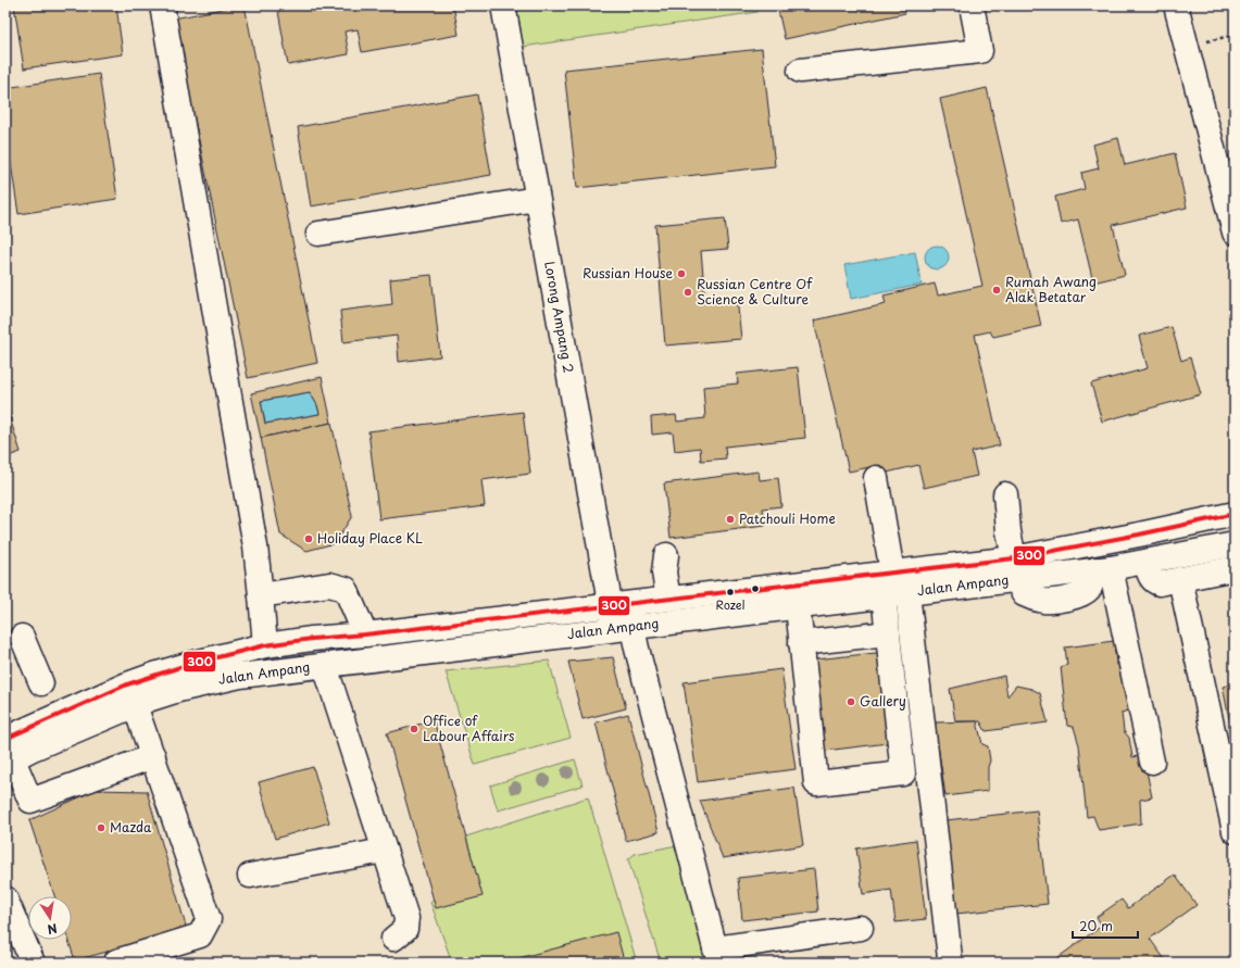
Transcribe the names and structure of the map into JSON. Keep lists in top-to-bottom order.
{
  "streets": {
    "main road": ["Lorong Ampang 2", "Jalan Ampang"]
  },
  "crossings": [
    ["Lorong Ampang 2", "Jalan Ampang"]
  ],
  "places": [
    "Russian House",
    "Rumah Awang Alak Betatar",
    "Russian Centre Of Science & Culture",
    "Patchouli Home",
    "Holiday Place KL",
    "Rozel",
    "Gallery",
    "Office of Labour Affairs",
    "Mazda"
  ],
  "lines": ["transit line 300"],
  "scale_bar": "20 m",
  "north": "bottom"
}
